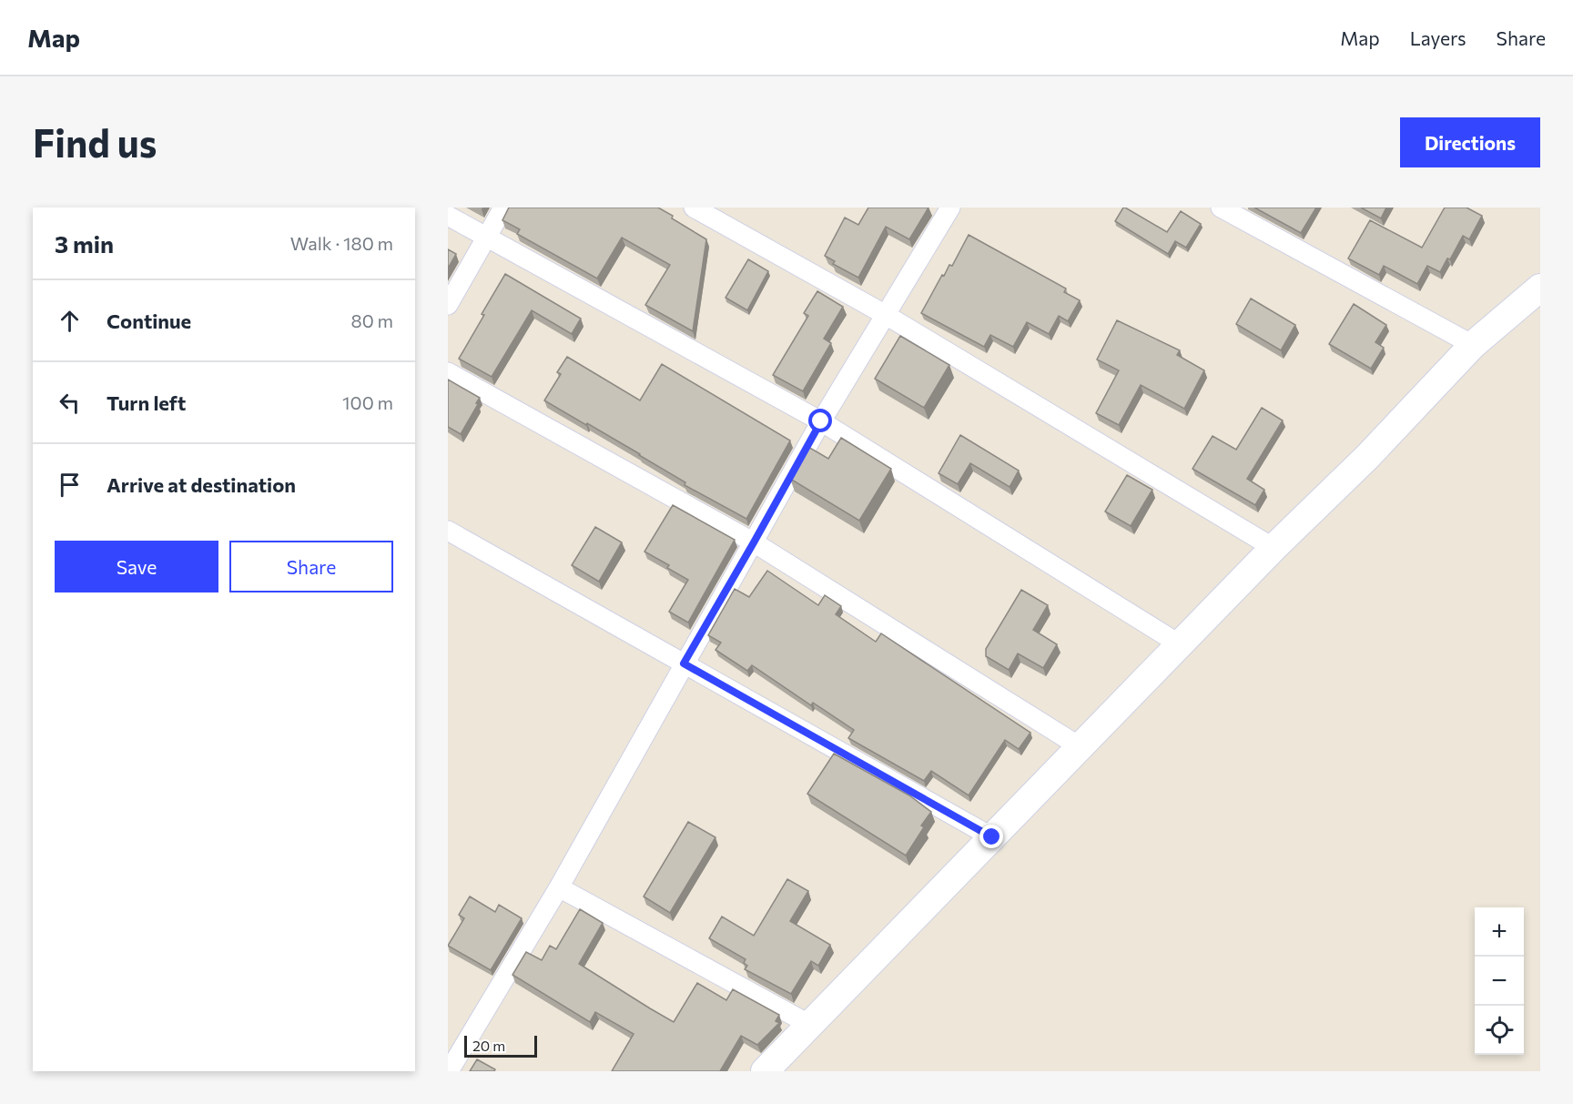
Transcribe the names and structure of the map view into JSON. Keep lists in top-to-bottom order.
{
  "scale_bar": "20 m",
  "page": {
    "header": "Map",
    "nav": ["Map", "Layers", "Share"],
    "buttons": [
      "Directions",
      ["Save", "Share"]
    ],
    "title": "Find us",
    "heading": ["3 min", "Walk · 180 m"],
    "list": [
      ["Continue", "80 m"],
      ["Turn left", "100 m"],
      "Arrive at destination"
    ],
    "map_buttons": ["+", "−"],
    "scale": "20 m"
  }
}
